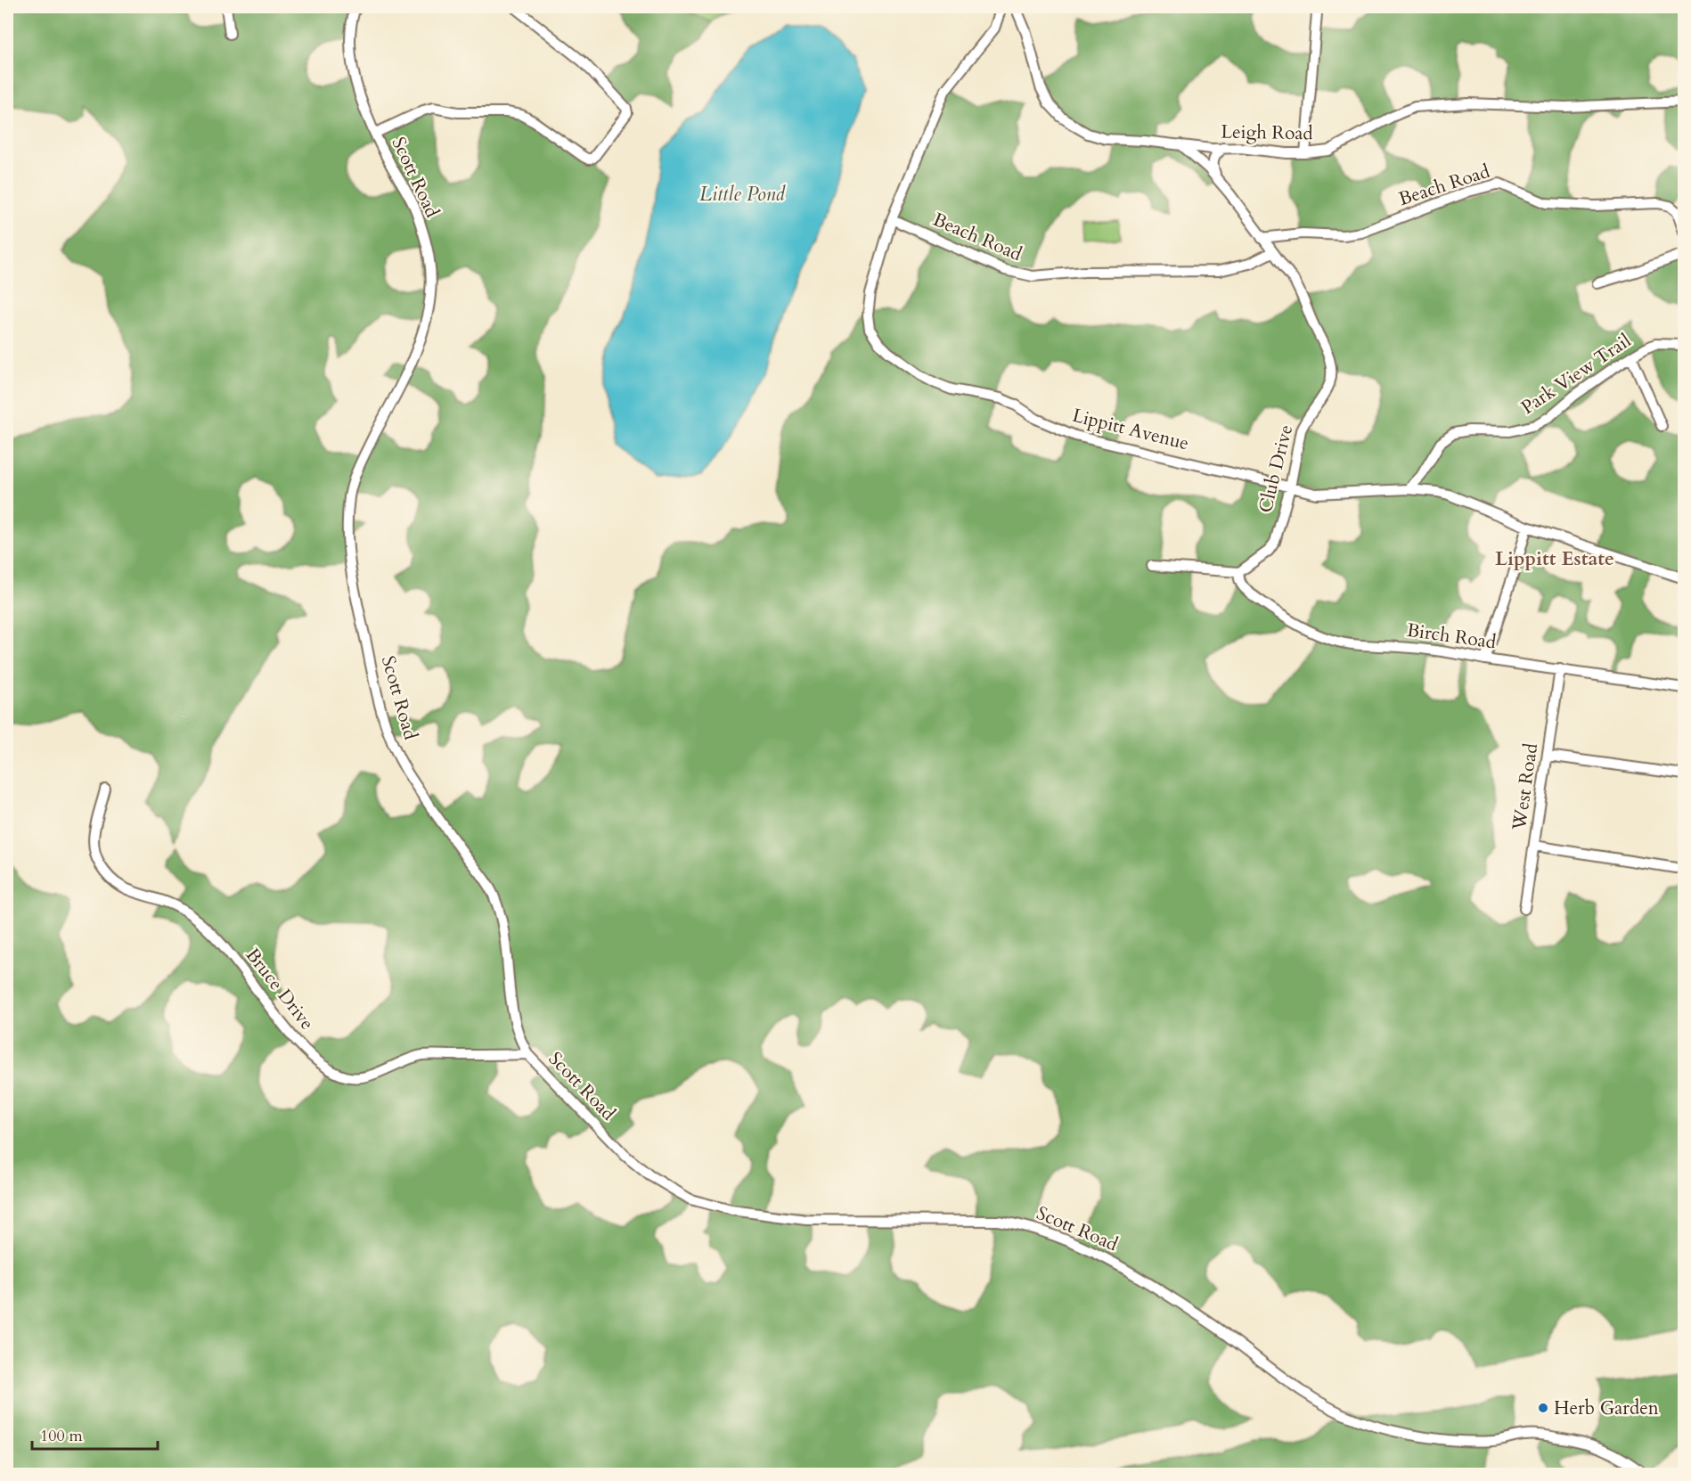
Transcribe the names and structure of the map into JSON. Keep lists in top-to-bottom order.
{
  "streets": {
    "street": [
      "Leigh Road",
      "Scott Road",
      "Beach Road",
      "Park View Trail",
      "Lippitt Avenue",
      "Club Drive",
      "Birch Road",
      "West Road",
      "Bruce Drive"
    ]
  },
  "crossings": [
    ["Leigh Road", "Club Drive"],
    ["Scott Road", "Bruce Drive"],
    ["Beach Road", "Lippitt Avenue"],
    ["Beach Road", "Club Drive"],
    ["Park View Trail", "Lippitt Avenue"],
    ["Lippitt Avenue", "Club Drive"],
    ["Club Drive", "Birch Road"],
    ["Birch Road", "West Road"]
  ],
  "districts": ["Lippitt Estate"],
  "water": ["Little Pond"],
  "places": ["Herb Garden"],
  "scale_bar": "100 m"
}
